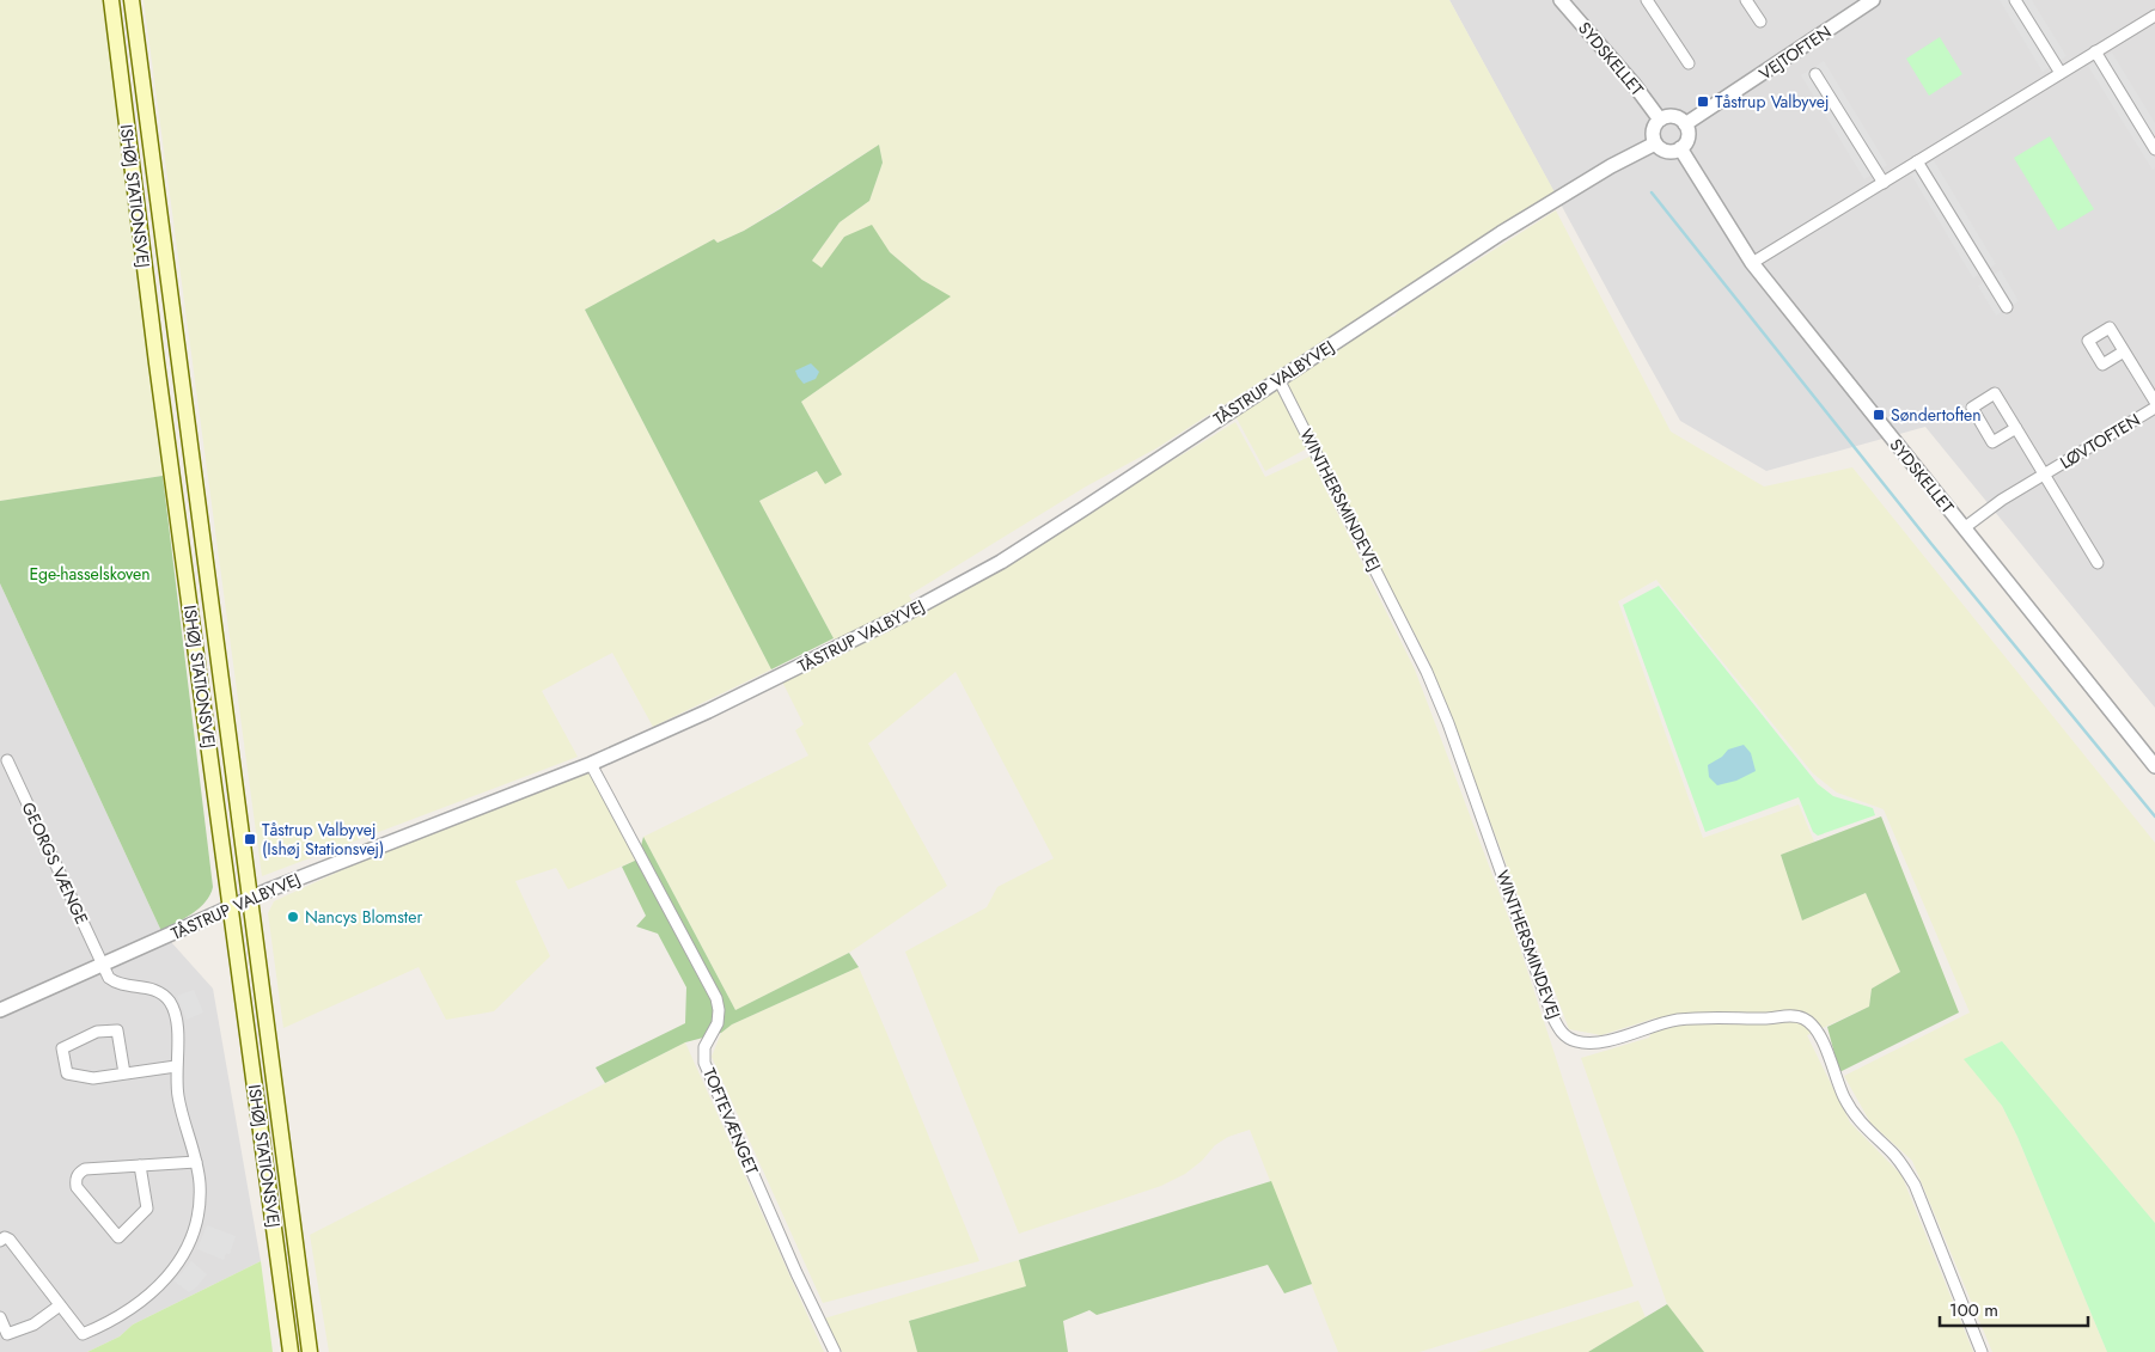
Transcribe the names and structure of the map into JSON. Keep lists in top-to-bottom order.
{
  "streets": {
    "main road": ["ISHØJ STATIONSVEJ"],
    "street": [
      "VEJTOFTEN",
      "SYDSKELLET",
      "TÅSTRUP VALBYVEJ",
      "LØVTOFTEN",
      "WINTHERSMINDEVEJ",
      "GEORGS VÆNGE",
      "TOFTEVÆNGET"
    ]
  },
  "crossings": [
    ["VEJTOFTEN", "SYDSKELLET"],
    ["VEJTOFTEN", "TÅSTRUP VALBYVEJ"],
    ["SYDSKELLET", "TÅSTRUP VALBYVEJ"],
    ["SYDSKELLET", "LØVTOFTEN"],
    ["ISHØJ STATIONSVEJ", "TÅSTRUP VALBYVEJ"],
    ["TÅSTRUP VALBYVEJ", "WINTHERSMINDEVEJ"],
    ["TÅSTRUP VALBYVEJ", "GEORGS VÆNGE"],
    ["TÅSTRUP VALBYVEJ", "TOFTEVÆNGET"]
  ],
  "parks": ["Ege-hasselskoven"],
  "places": {
    "transit": ["Tåstrup Valbyvej", "Søndertoften", "Tåstrup Valbyvej (Ishøj Stationsvej)"],
    "other": ["Nancys Blomster"]
  },
  "scale_bar": "100 m"
}
